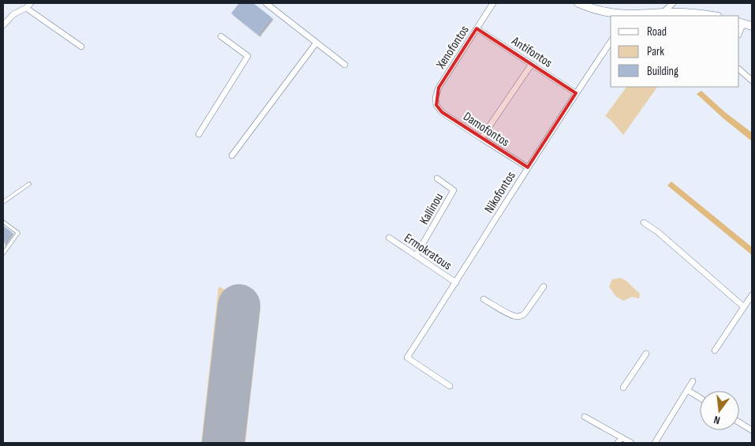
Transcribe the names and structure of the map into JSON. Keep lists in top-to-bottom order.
{
  "streets": {
    "street": [
      "Xenofontos",
      "Antifontos",
      "Damofontos",
      "Nikofontos",
      "Kallinou",
      "Ermokratous"
    ]
  },
  "crossings": [
    ["Xenofontos", "Antifontos"],
    ["Xenofontos", "Damofontos"],
    ["Antifontos", "Nikofontos"],
    ["Damofontos", "Nikofontos"],
    ["Nikofontos", "Ermokratous"],
    ["Kallinou", "Ermokratous"]
  ],
  "legend": ["Road", "Park", "Building"],
  "north": "bottom"
}
